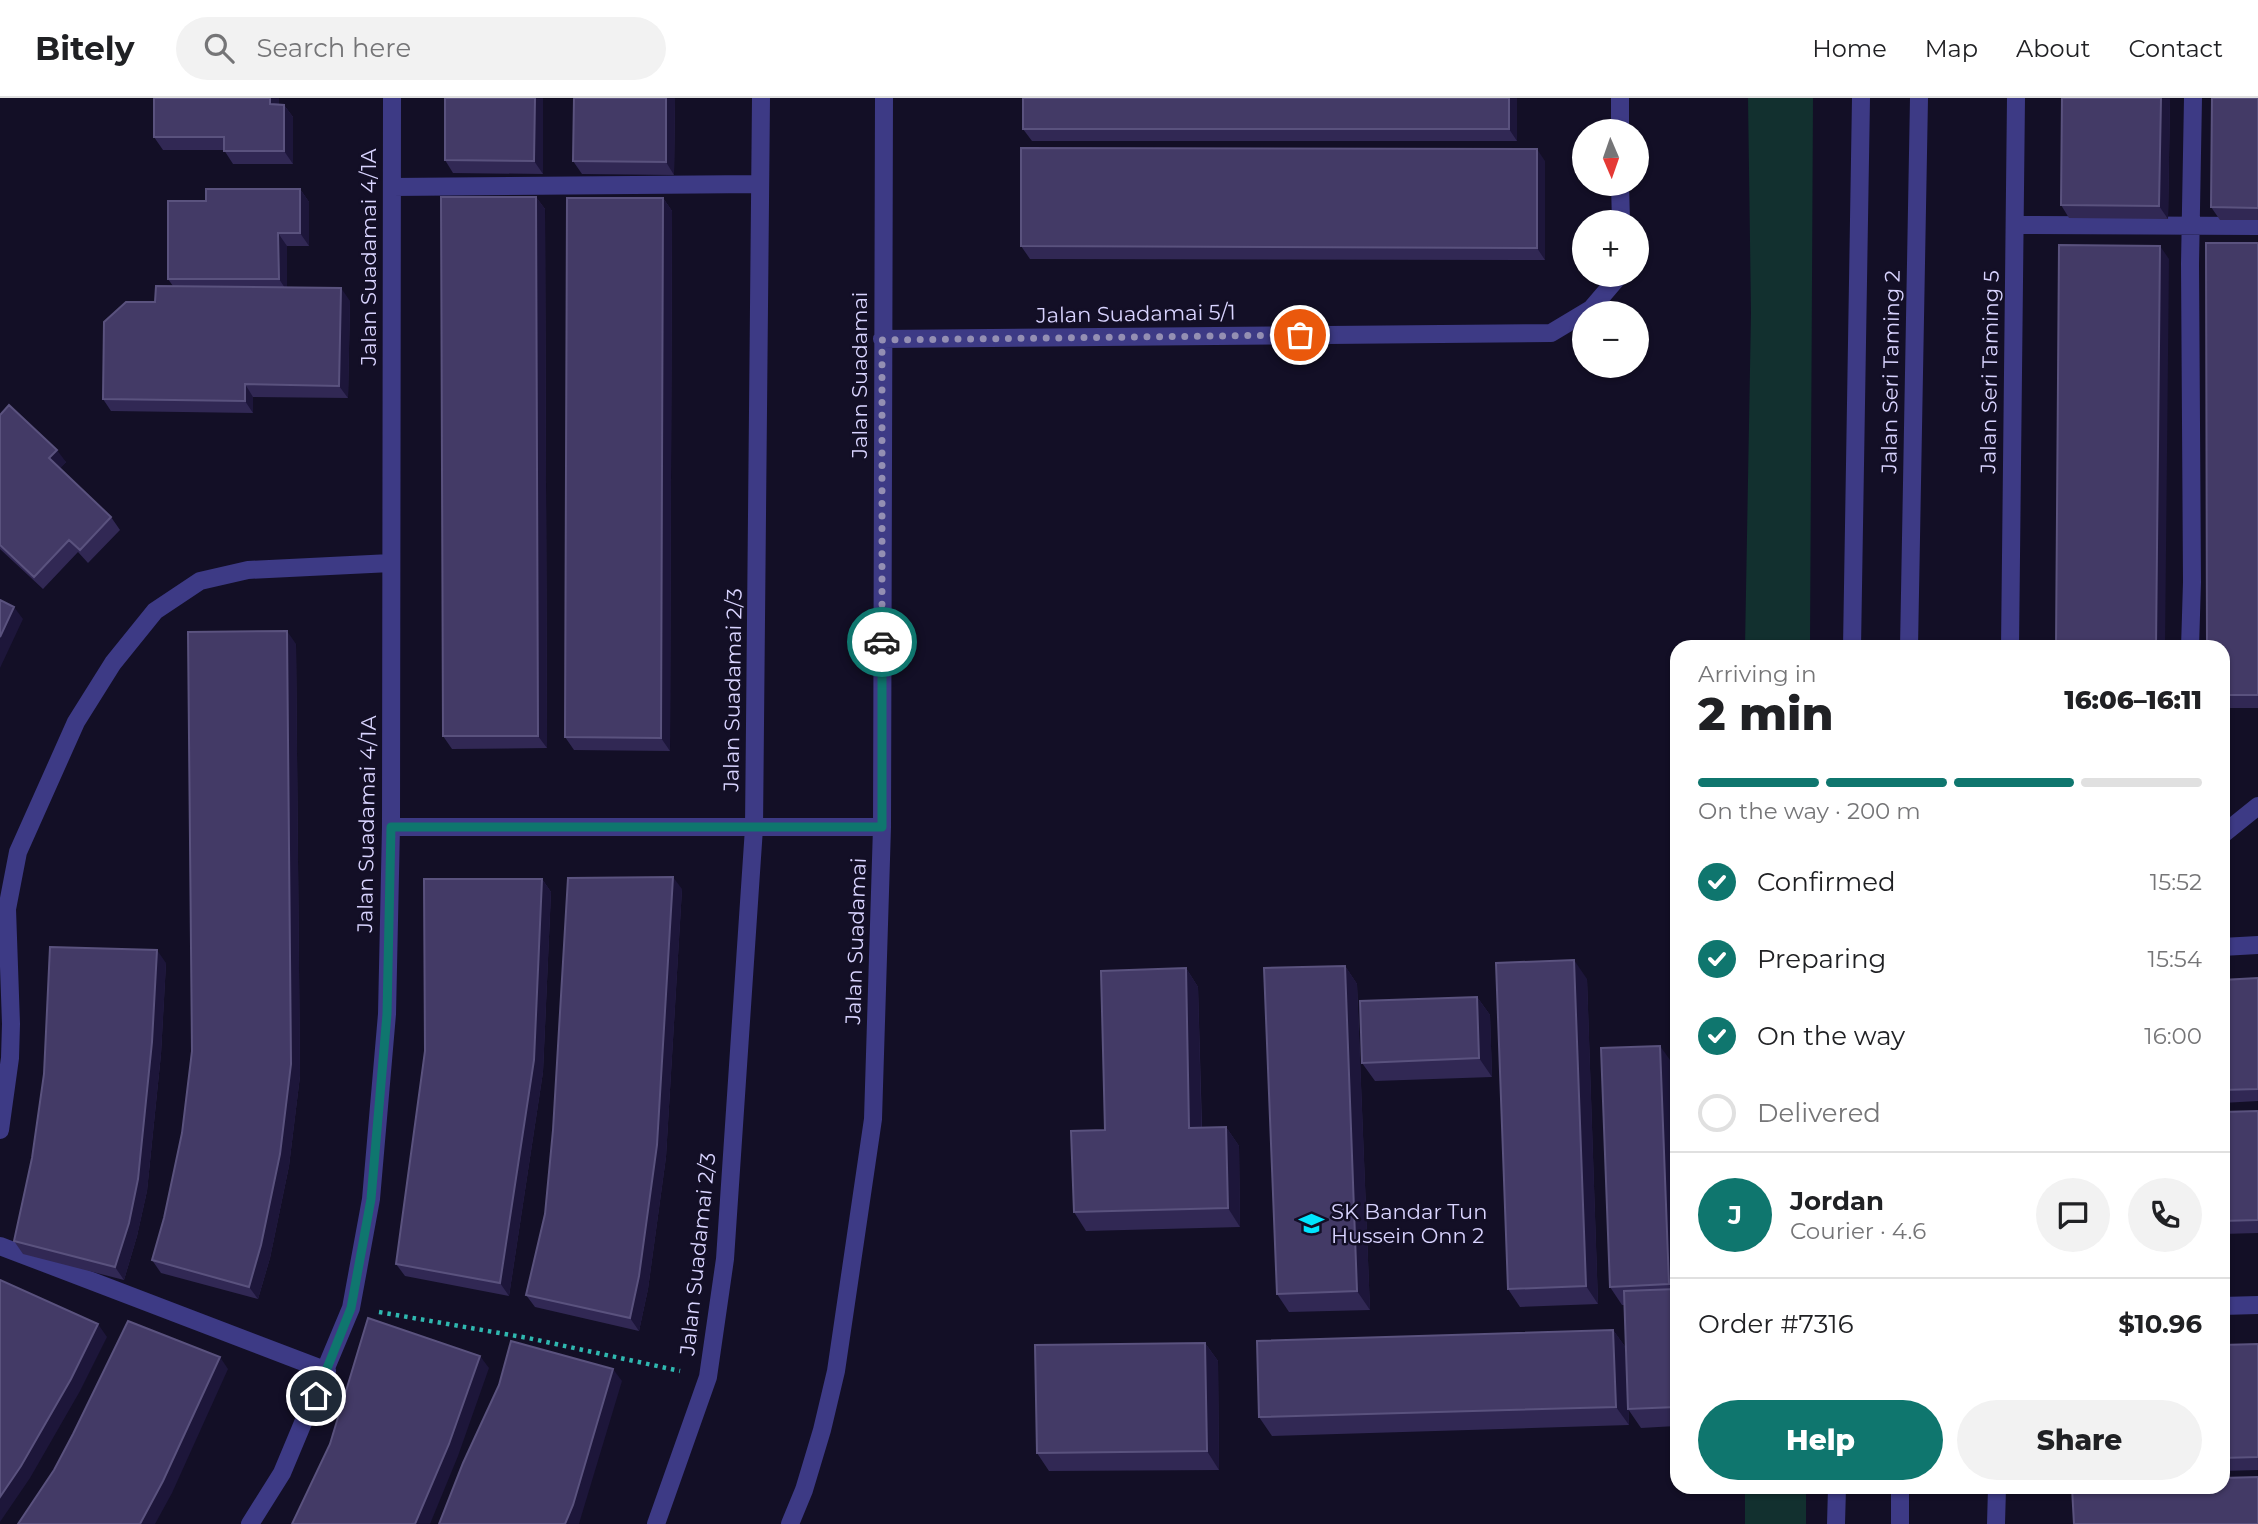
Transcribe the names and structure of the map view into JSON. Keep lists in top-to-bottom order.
{
  "streets": {
    "street": [
      "Jalan Suadamai 4/1A",
      "Jalan Suadamai 5/1",
      "Jalan Seri Taming 2",
      "Jalan Seri Taming 5",
      "Jalan Suadamai",
      "Jalan Suadamai 2/3"
    ]
  },
  "crossings": [
    ["Jalan Suadamai 5/1", "Jalan Suadamai"]
  ],
  "places": {
    "school or university": ["SK Bandar Tun Hussein Onn 2"]
  },
  "north": "bottom",
  "page": {
    "header": "Bitely",
    "search": "Search here",
    "nav": [
      "Home",
      "Map",
      "About",
      "Contact"
    ],
    "map_buttons": ["+", "−"],
    "heading": ["2 min", "Arriving in", "16:06–16:11"],
    "panel": [
      "Jordan",
      "Courier · 4.6",
      "Order #7316",
      "$10.96"
    ],
    "bar": "On the way · 200 m",
    "list": [
      ["Confirmed", "15:52"],
      ["Preparing", "15:54"],
      ["On the way", "16:00"],
      "Delivered"
    ],
    "round": "J",
    "buttons": ["Help", "Share"]
  }
}
